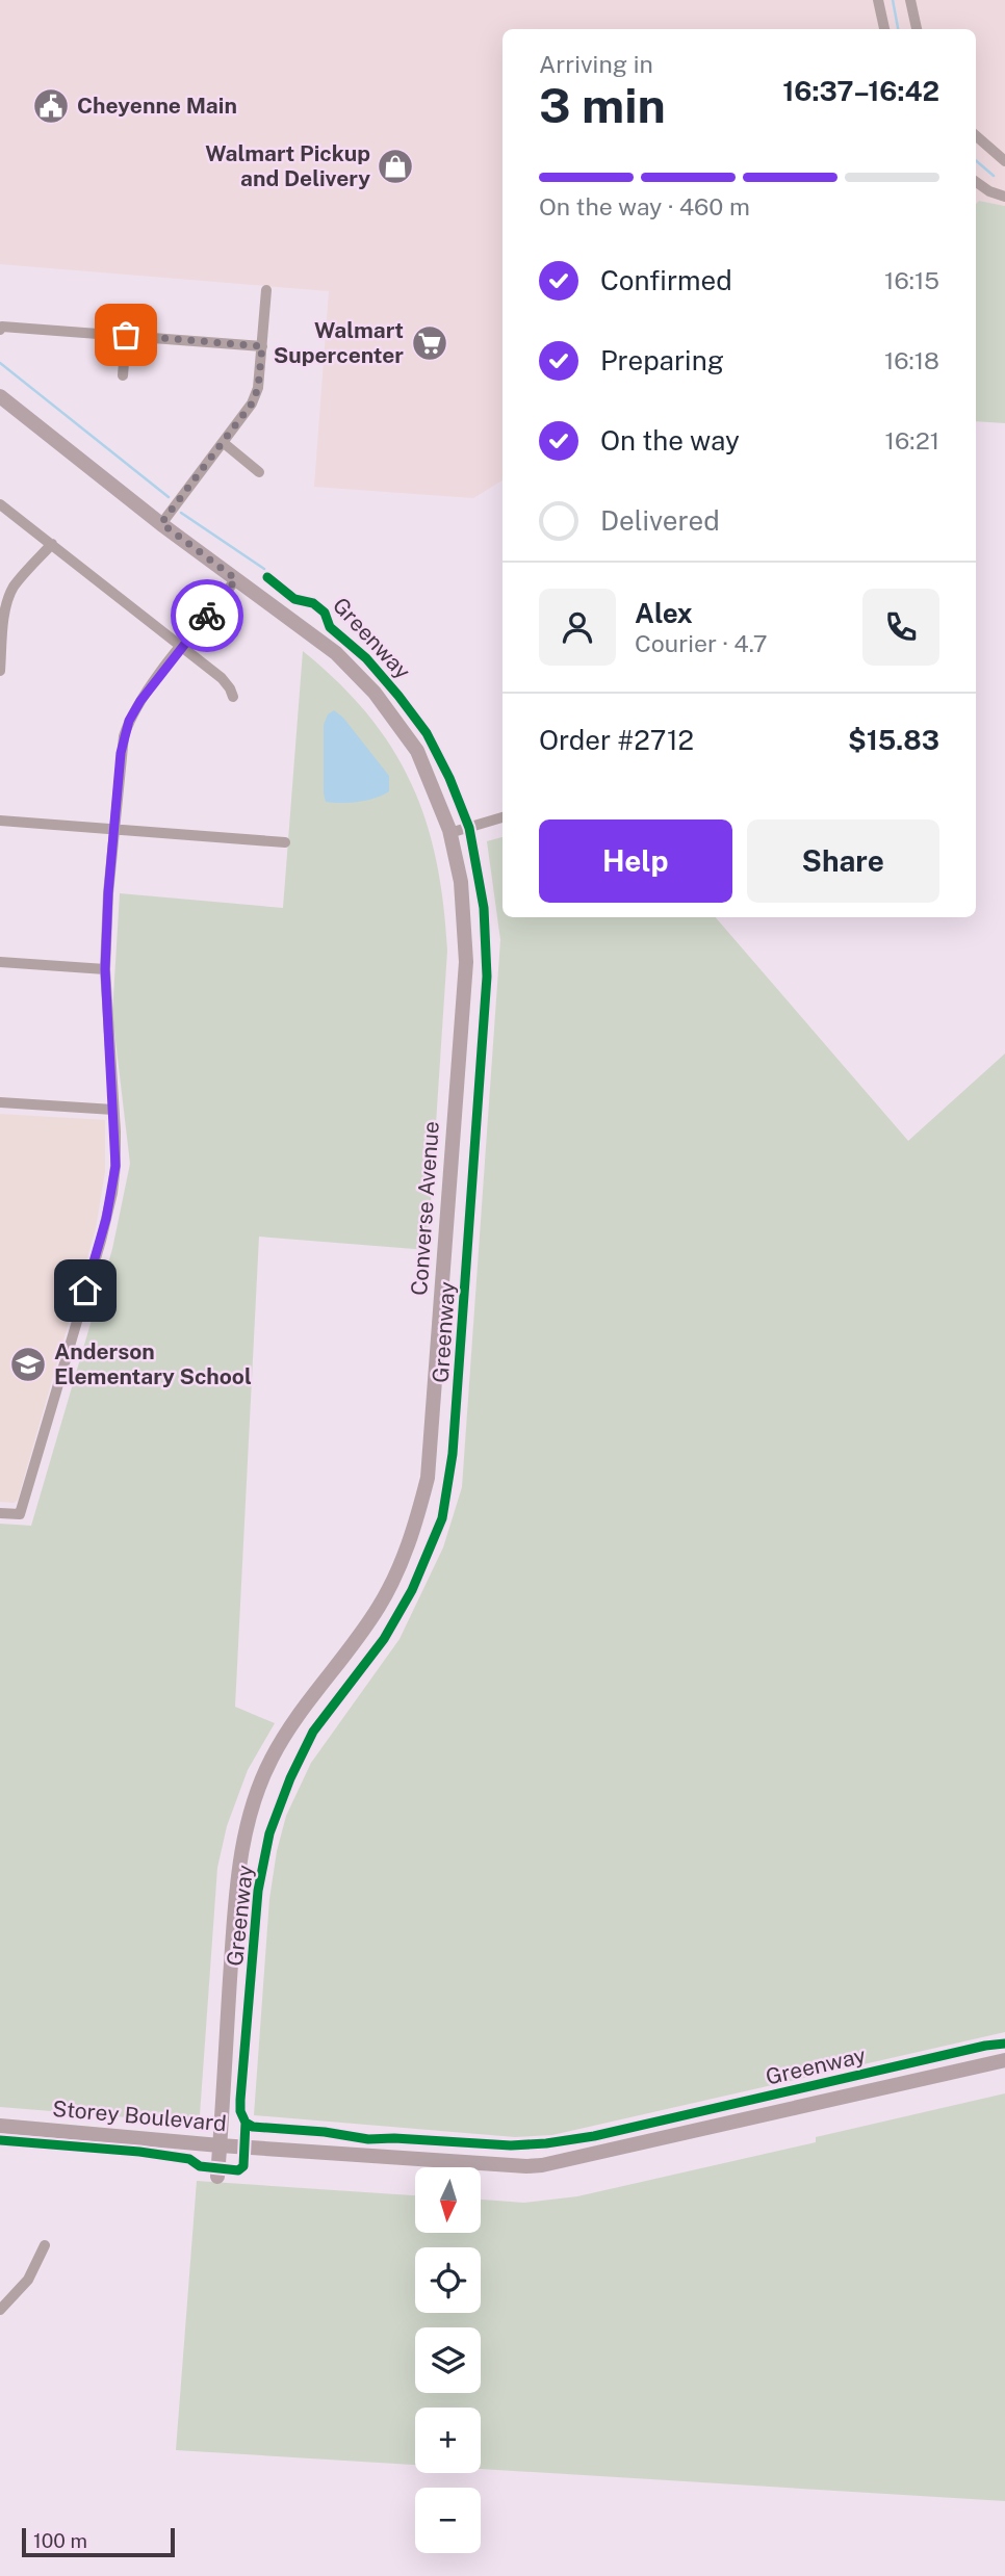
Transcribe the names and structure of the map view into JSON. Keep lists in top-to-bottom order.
{
  "streets": {
    "main road": ["Converse Avenue", "Storey Boulevard"],
    "cycle path": ["Greenway"]
  },
  "crossings": [
    ["Converse Avenue", "Storey Boulevard"]
  ],
  "places": {
    "public building": ["Cheyenne Main"],
    "shop": ["Walmart Pickup and Delivery"],
    "supermarket": ["Walmart Supercenter"],
    "school or university": ["Anderson Elementary School"]
  },
  "scale_bar": "100 m",
  "north": "bottom",
  "page": {
    "heading": ["3 min", "Arriving in", "16:37–16:42"],
    "panel": [
      "Alex",
      "Courier · 4.7",
      "Order #2712",
      "$15.83"
    ],
    "bar": "On the way · 460 m",
    "list": [
      ["Confirmed", "16:15"],
      ["Preparing", "16:18"],
      ["On the way", "16:21"],
      "Delivered"
    ],
    "buttons": ["Help", "Share"],
    "map_buttons": ["+", "−"],
    "scale": "100 m"
  }
}
